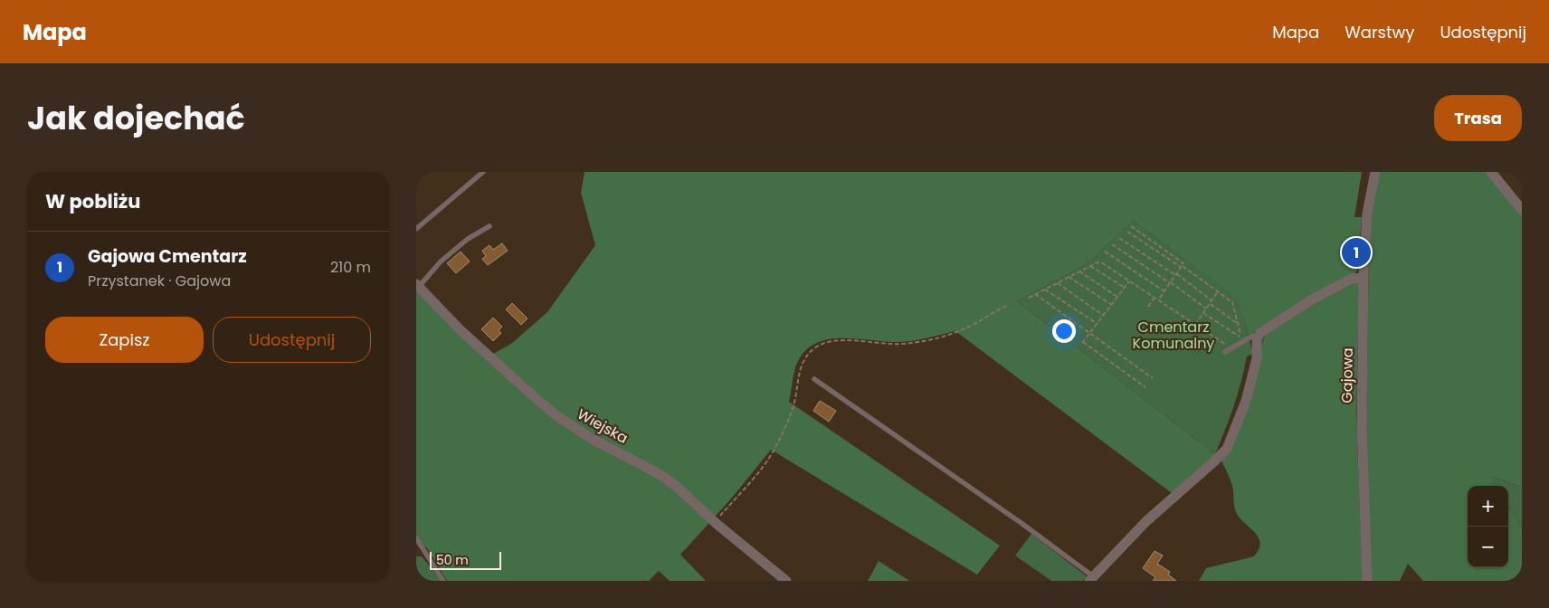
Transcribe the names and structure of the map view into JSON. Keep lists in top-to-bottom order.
{
  "streets": {
    "street": ["Gajowa", "Wiejska"]
  },
  "parks": ["Cmentarz Komunalny"],
  "scale_bar": "50 m",
  "page": {
    "header": "Mapa",
    "nav": ["Mapa", "Warstwy", "Udostępnij"],
    "title": "Jak dojechać",
    "buttons": [
      "Trasa",
      ["Zapisz", "Udostępnij"]
    ],
    "heading": "W pobliżu",
    "list": [
      {
        "mark": "1",
        "name": "Gajowa Cmentarz",
        "note": "Przystanek · Gajowa",
        "value": "210 m"
      }
    ],
    "pins": "1",
    "map_buttons": ["+", "−"],
    "scale": "50 m"
  }
}
